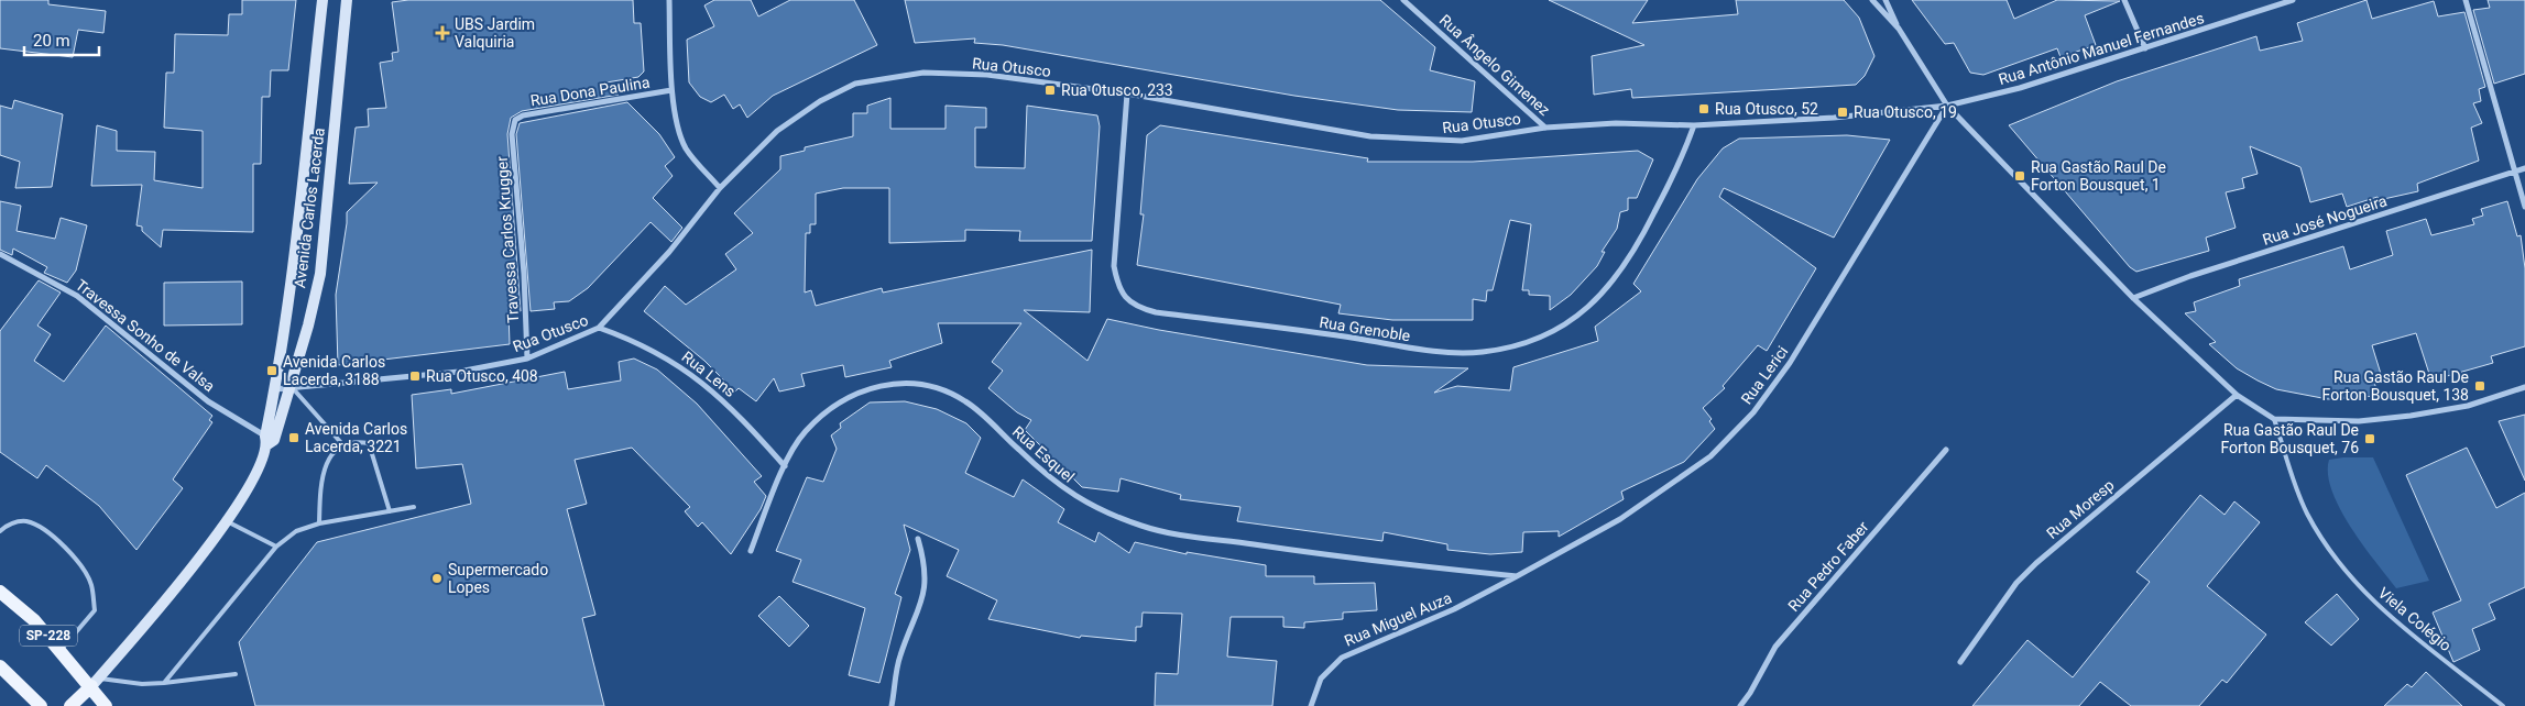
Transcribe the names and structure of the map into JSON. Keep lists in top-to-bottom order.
{
  "streets": {
    "main road": ["Avenida Carlos Lacerda", "SP-228"],
    "street": [
      "Rua Antônio Manuel Fernandes",
      "Rua Ângelo Gimenez",
      "Rua Otusco",
      "Rua Dona Paulina",
      "Rua José Nogueira",
      "Travessa Carlos Krugger",
      "Rua Grenoble",
      "Travessa Sonho de Valsa",
      "Rua Lens",
      "Rua Lerici",
      "Rua Esquel",
      "Rua Moresp",
      "Rua Pedro Faber",
      "Rua Miguel Auza"
    ],
    "lane": ["Viela Colégio"]
  },
  "crossings": [
    ["Rua Antônio Manuel Fernandes", "Rua Otusco"],
    ["Rua Antônio Manuel Fernandes", "Rua Lerici"],
    ["Rua Ângelo Gimenez", "Rua Otusco"],
    ["Rua Otusco", "Avenida Carlos Lacerda"],
    ["Rua Otusco", "Travessa Carlos Krugger"],
    ["Rua Otusco", "Rua Grenoble"],
    ["Rua Otusco", "Rua Lens"],
    ["Rua Otusco", "Rua Lerici"],
    ["Rua Dona Paulina", "Travessa Carlos Krugger"],
    ["Avenida Carlos Lacerda", "Travessa Sonho de Valsa"],
    ["Avenida Carlos Lacerda", "SP-228"],
    ["Rua Lens", "Rua Esquel"],
    ["Rua Lerici", "Rua Esquel"],
    ["Rua Lerici", "Rua Miguel Auza"],
    ["Rua Esquel", "Rua Miguel Auza"]
  ],
  "places": {
    "health": ["UBS Jardim Valquiria"],
    "transit": [
      "Rua Otusco, 233",
      "Rua Otusco, 52",
      "Rua Otusco, 19",
      "Rua Gastão Raul De Forton Bousquet, 1",
      "Avenida Carlos Lacerda, 3188",
      "Rua Otusco, 408",
      "Rua Gastão Raul De Forton Bousquet, 138",
      "Avenida Carlos Lacerda, 3221",
      "Rua Gastão Raul De Forton Bousquet, 76"
    ],
    "other": ["Supermercado Lopes"]
  },
  "scale_bar": "20 m"
}
